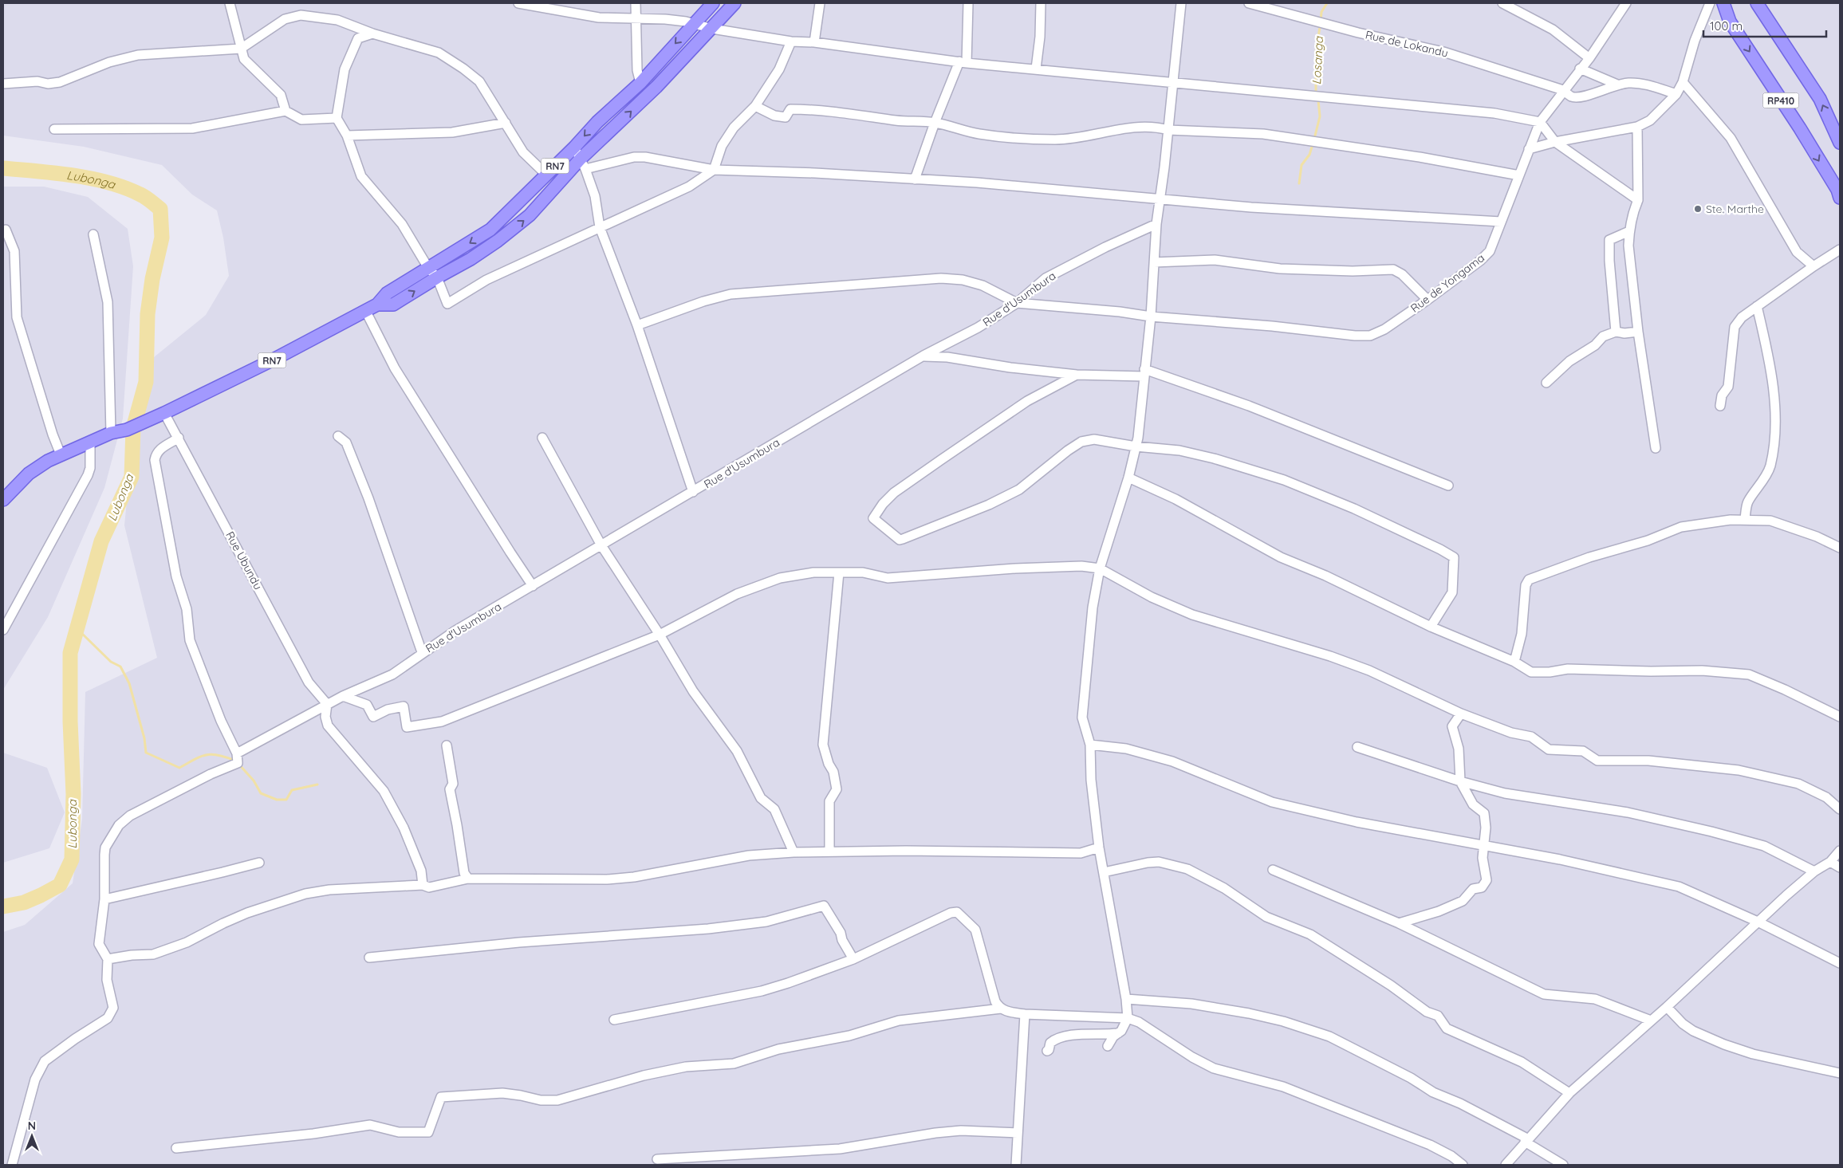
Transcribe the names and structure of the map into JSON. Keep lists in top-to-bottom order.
{
  "streets": {
    "main road": ["RP410", "RN7"],
    "street": [
      "Rue de Lokandu",
      "Rue de Yongama",
      "Rue d'Usumbura",
      "Rue Ubundu"
    ]
  },
  "crossings": [
    ["Rue de Lokandu", "Rue de Yongama"],
    ["RN7", "Rue Ubundu"],
    ["Rue de Yongama", "Rue d'Usumbura"],
    ["Rue d'Usumbura", "Rue Ubundu"]
  ],
  "water": ["Losanga", "Lubonga"],
  "places": ["Ste. Marthe"],
  "scale_bar": "100 m",
  "north": "top"
}
